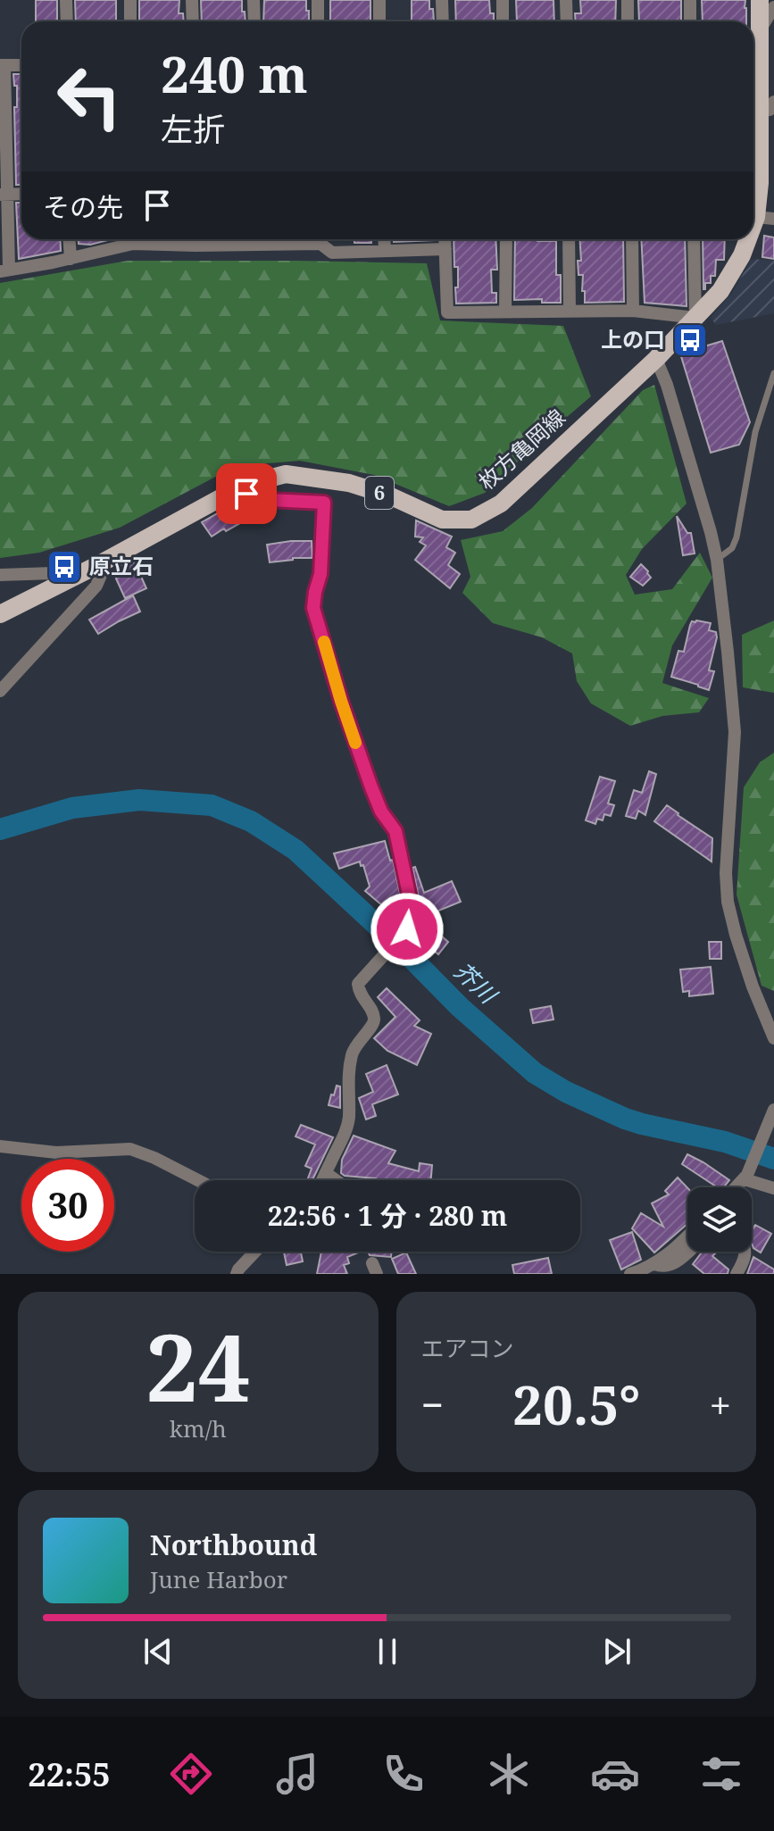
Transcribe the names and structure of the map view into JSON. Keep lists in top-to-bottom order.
{
  "streets": {
    "main road": ["枚方亀岡線", "6"]
  },
  "water": ["芥川"],
  "places": {
    "bus stop": ["上の口", "原立石"]
  },
  "page": {
    "turn": ["240 m", "左折"],
    "then": "その先",
    "limit": "30",
    "trip": "22:56 · 1 分 · 280 m",
    "tile": [
      ["24", "km/h"],
      "エアコン"
    ],
    "heat": ["−", "20.5°", "+"],
    "song": ["Northbound", "June Harbor"],
    "tabs": "22:55"
  }
}
